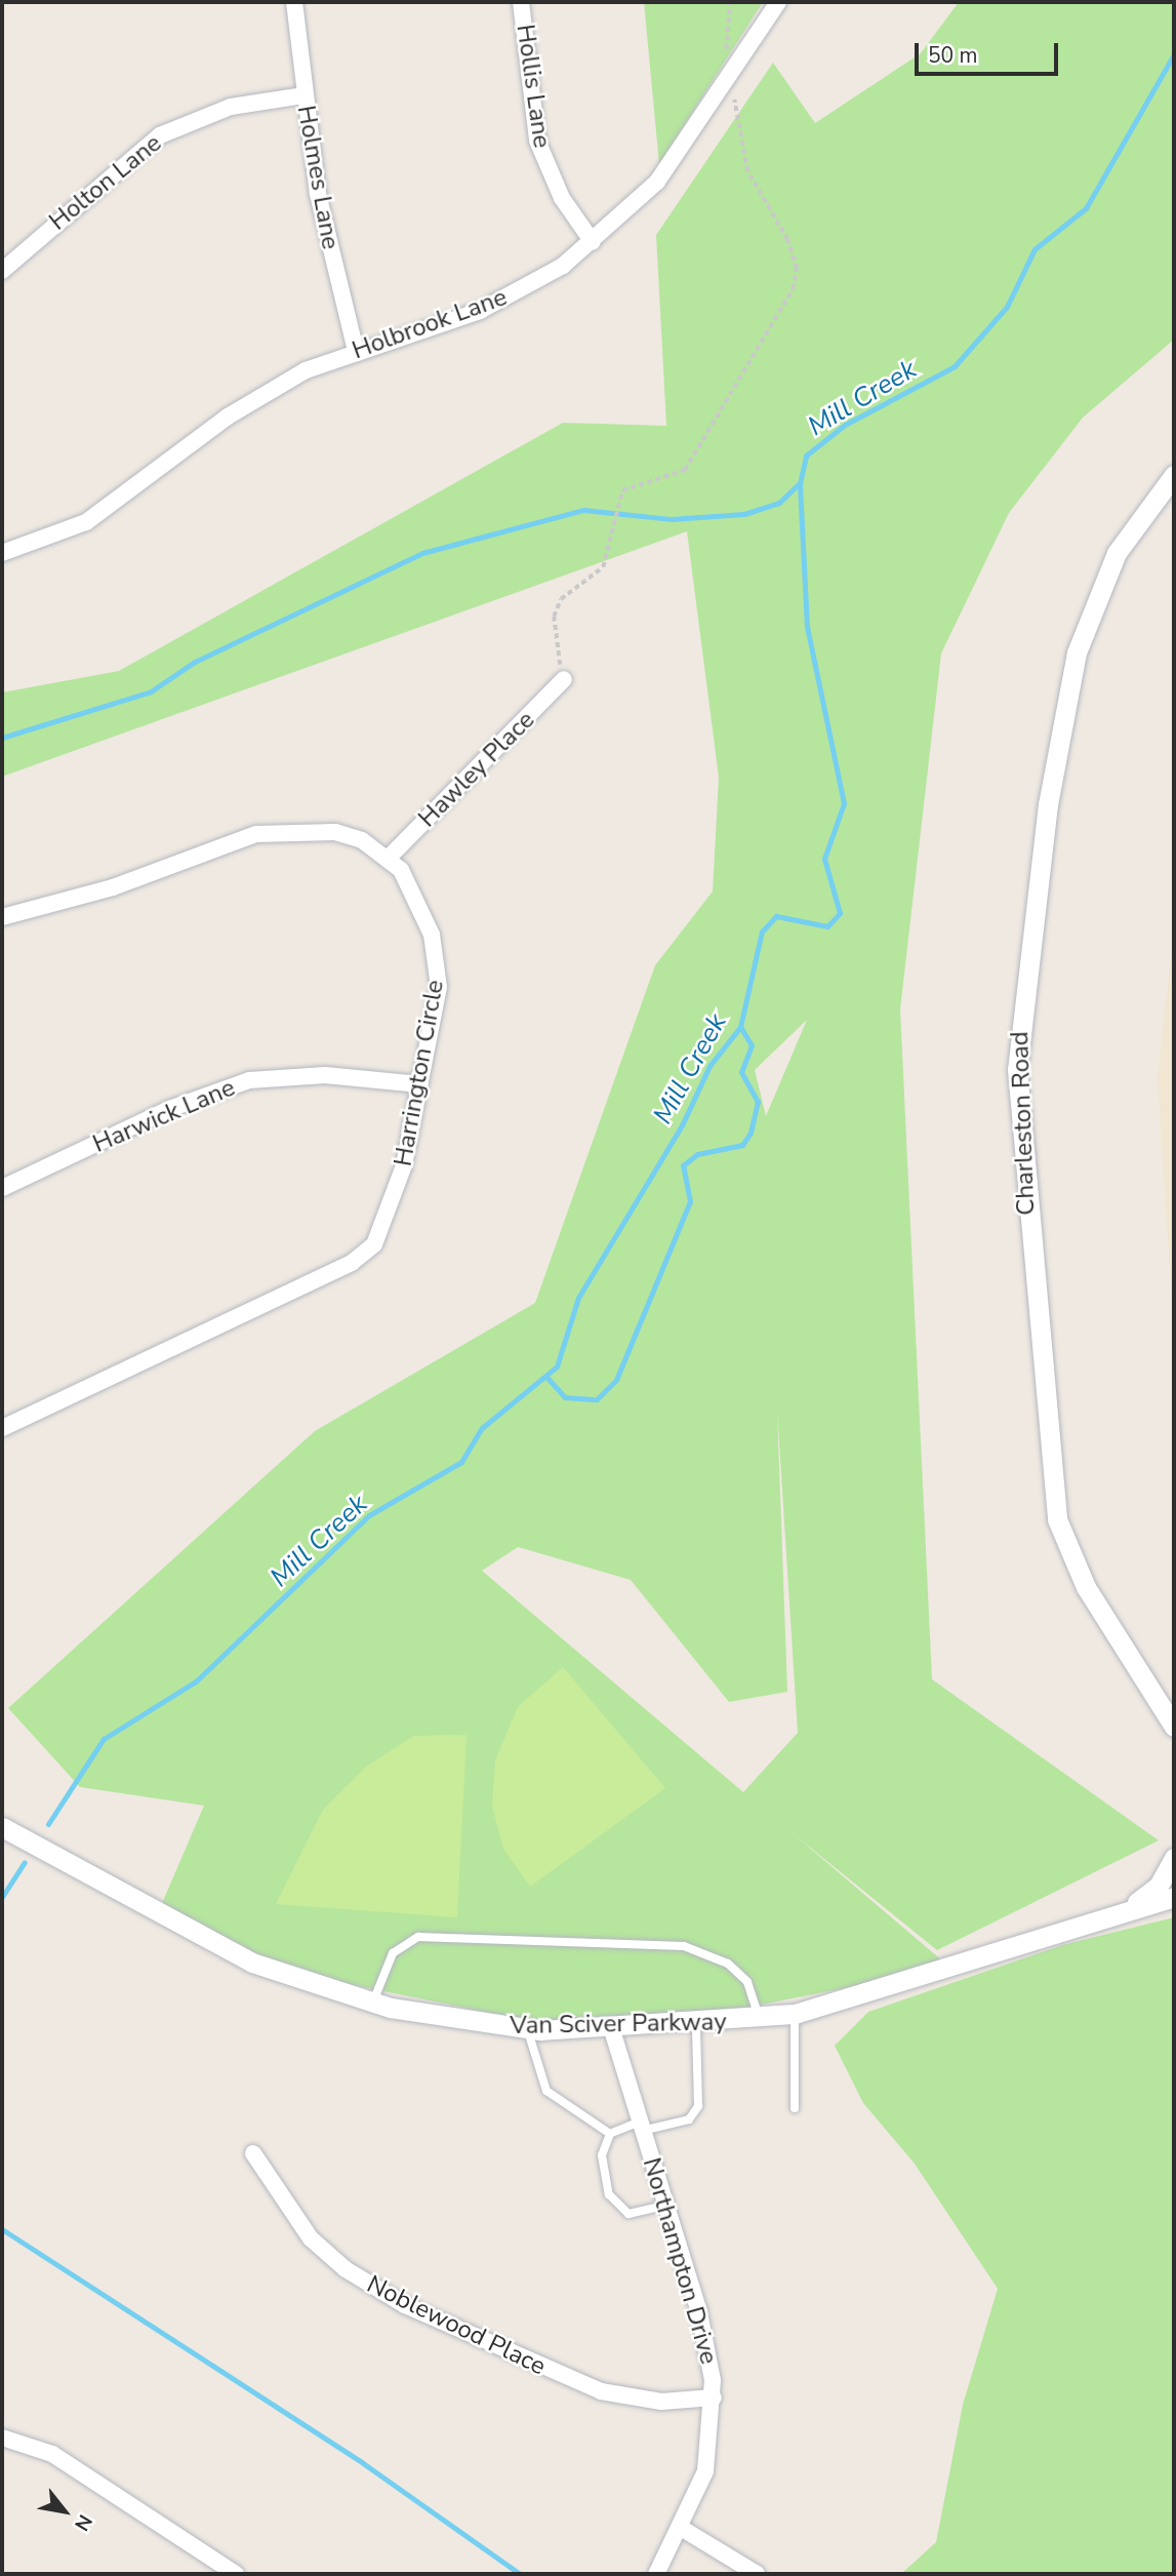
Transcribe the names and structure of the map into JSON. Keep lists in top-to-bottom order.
{
  "streets": {
    "street": [
      "Hollis Lane",
      "Holmes Lane",
      "Holton Lane",
      "Holbrook Lane",
      "Hawley Place",
      "Harrington Circle",
      "Harwick Lane",
      "Charleston Road",
      "Van Sciver Parkway",
      "Northampton Drive",
      "Noblewood Place"
    ]
  },
  "crossings": [
    ["Hollis Lane", "Holbrook Lane"],
    ["Holmes Lane", "Holton Lane"],
    ["Holmes Lane", "Holbrook Lane"],
    ["Hawley Place", "Harrington Circle"],
    ["Harrington Circle", "Harwick Lane"],
    ["Van Sciver Parkway", "Northampton Drive"],
    ["Northampton Drive", "Noblewood Place"]
  ],
  "water": ["Mill Creek"],
  "scale_bar": "50 m",
  "north": "bottom right"
}
